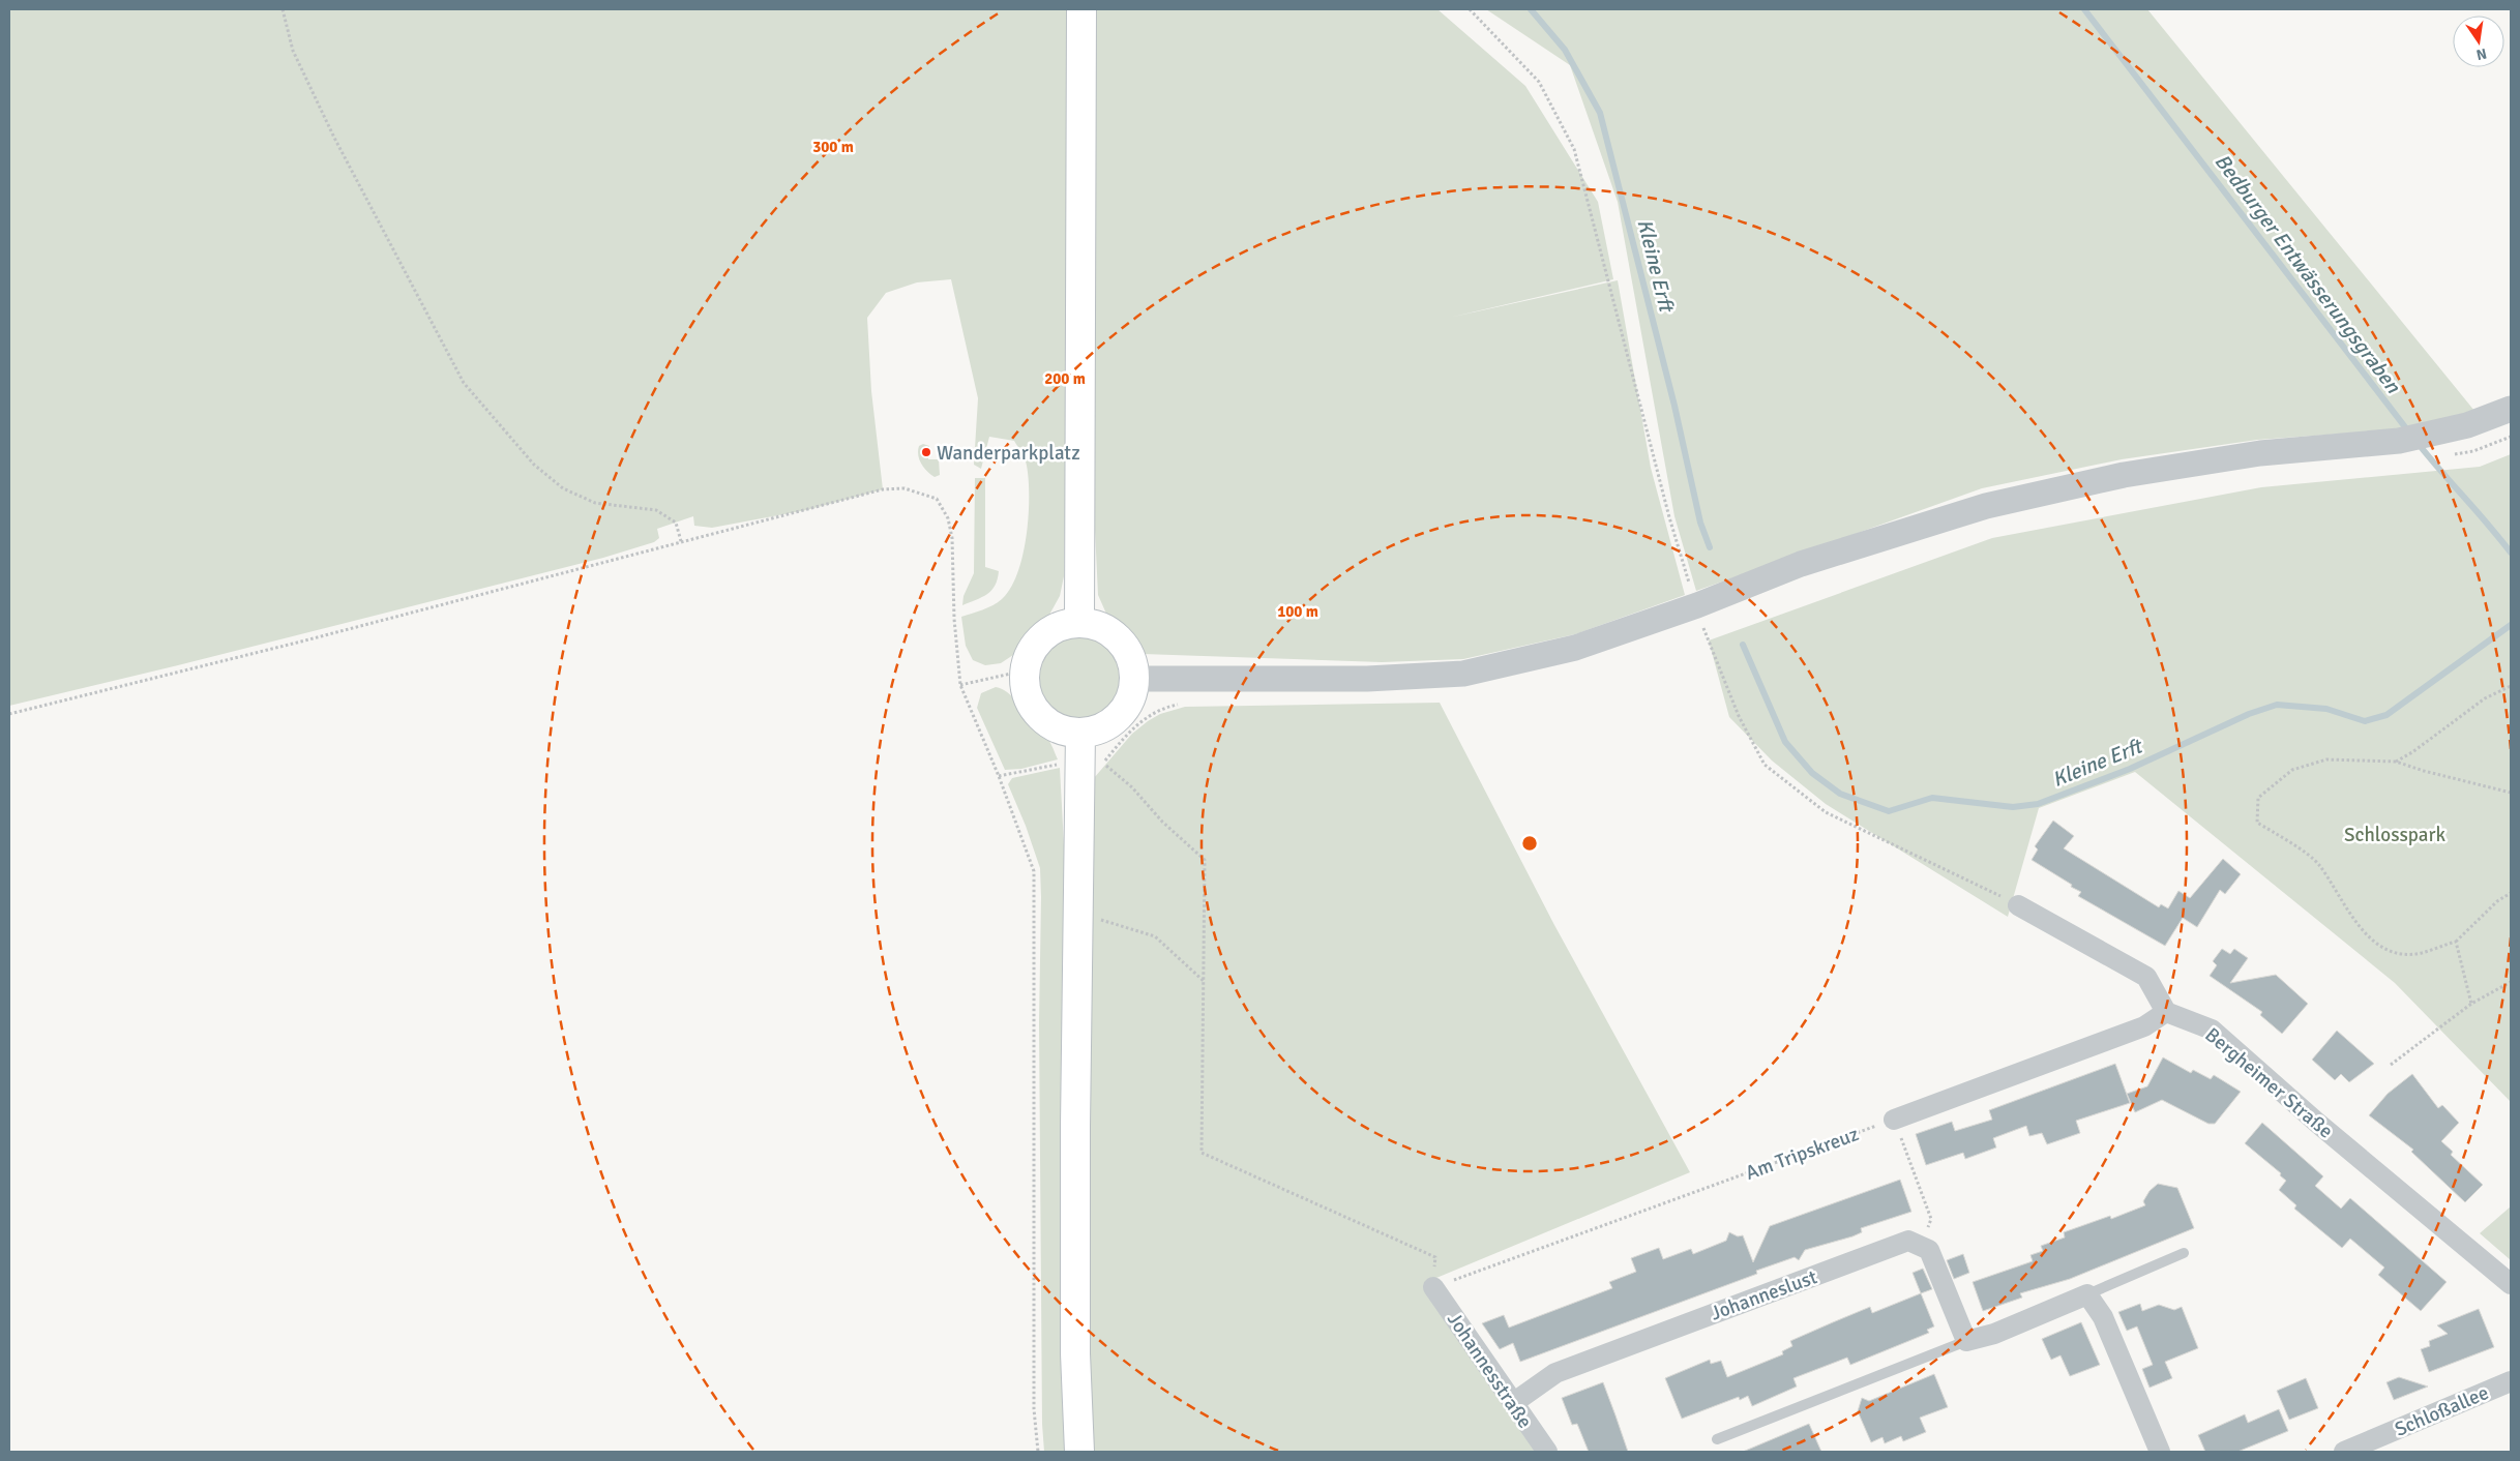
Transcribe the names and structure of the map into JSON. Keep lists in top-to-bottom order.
{
  "streets": {
    "street": [
      "Bergheimer Straße",
      "Johanneslust",
      "Johannesstraße",
      "Schloßallee"
    ],
    "path": ["Am Tripskreuz"]
  },
  "crossings": [
    ["Am Tripskreuz", "Johannesstraße"],
    ["Johanneslust", "Johannesstraße"]
  ],
  "water": ["Kleine Erft", "Bedburger Entwässerungsgraben"],
  "parks": ["Schlosspark"],
  "places": ["Wanderparkplatz"],
  "north": "bottom",
  "rings": ["300 m", "200 m", "100 m"]
}
